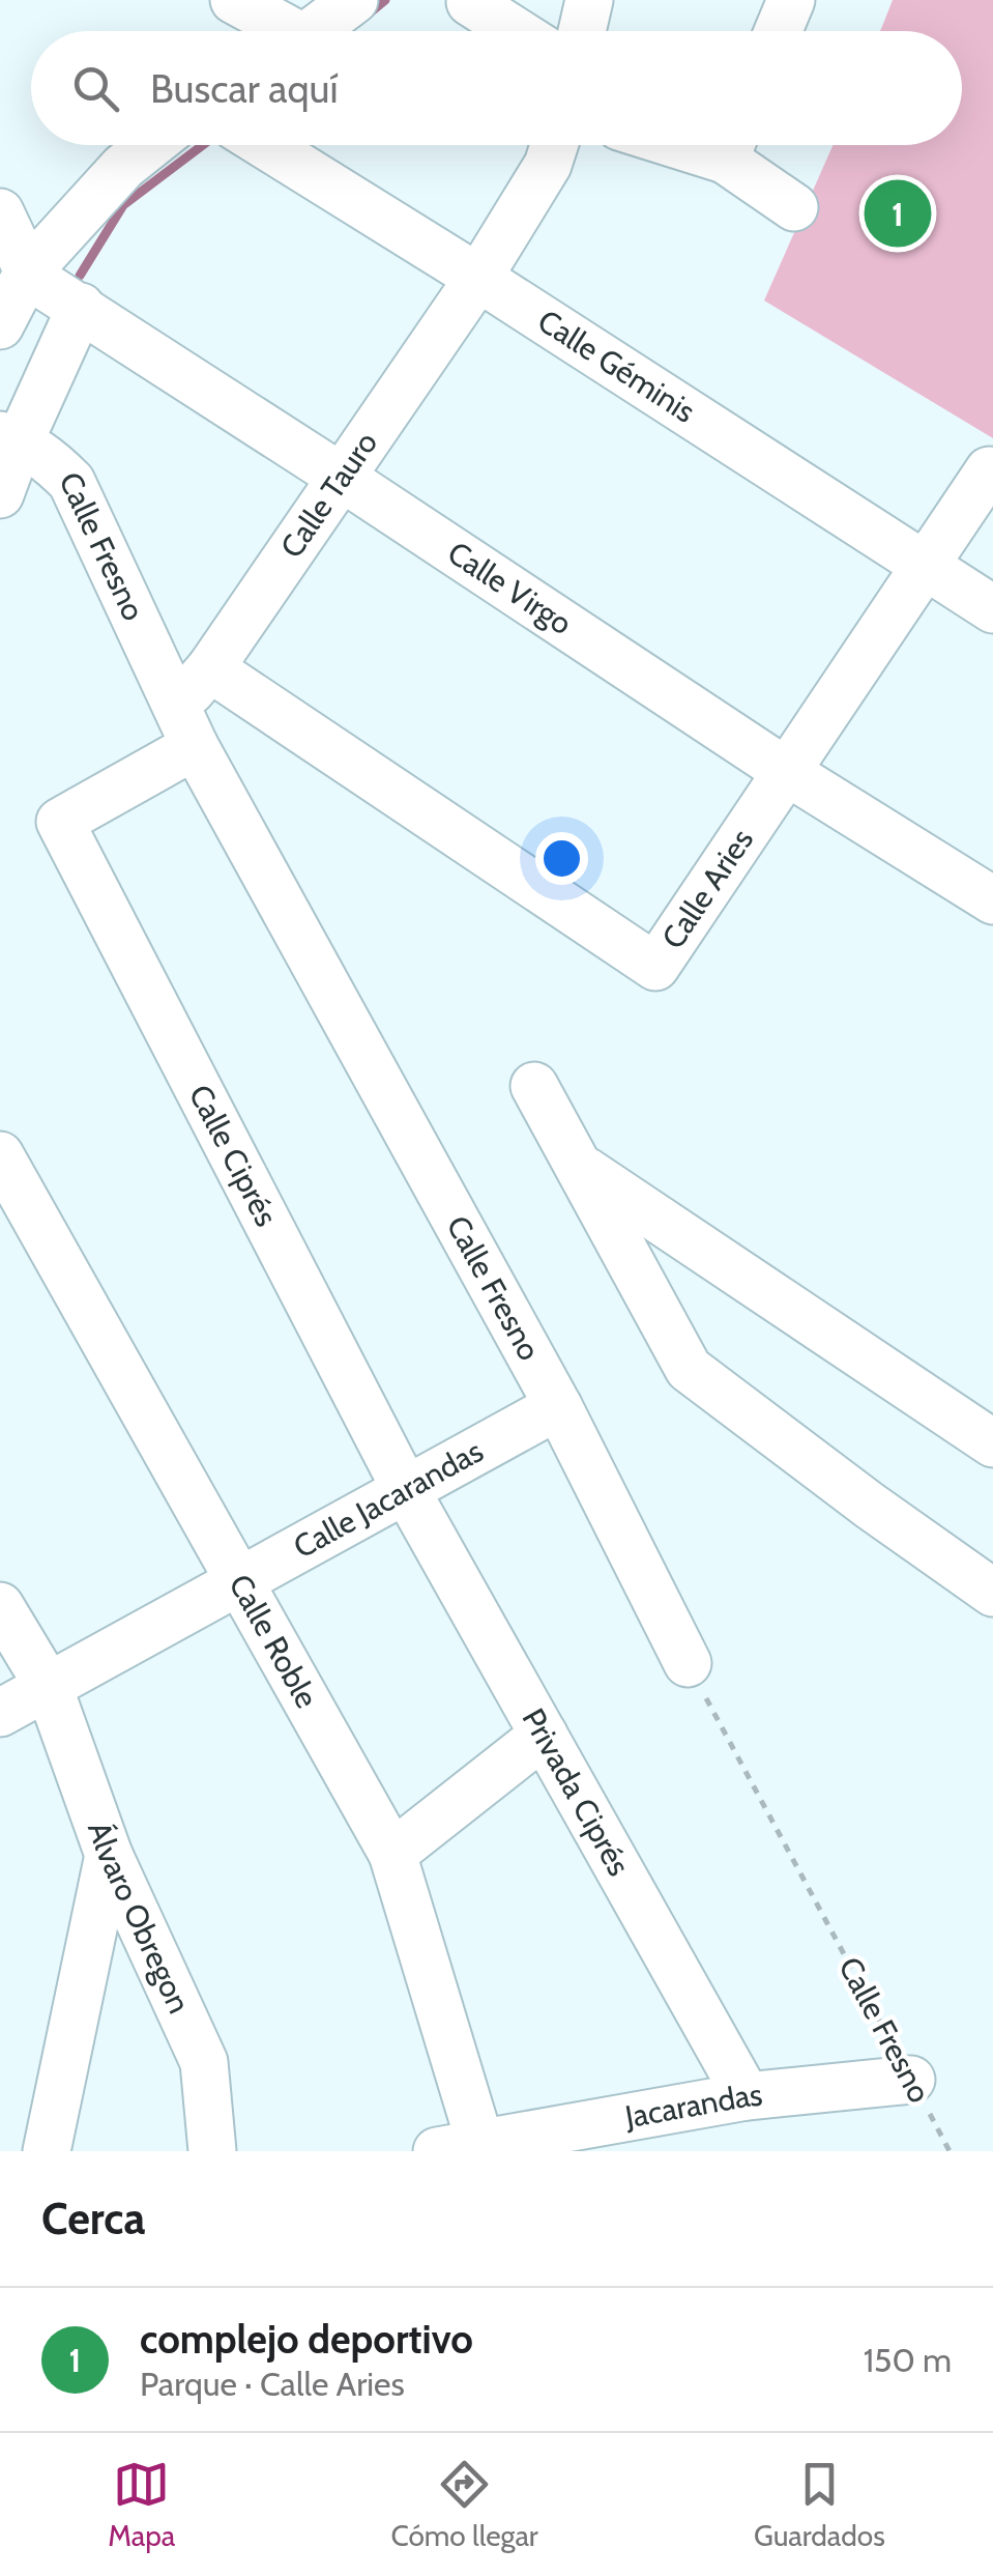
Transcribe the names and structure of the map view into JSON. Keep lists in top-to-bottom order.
{
  "streets": {
    "street": [
      "Calle Géminis",
      "Calle Tauro",
      "Calle Fresno",
      "Calle Virgo",
      "Calle Aries",
      "Calle Ciprés",
      "Calle Jacarandas",
      "Calle Roble",
      "Privada Ciprés",
      "Álvaro Obregon",
      "Jacarandas"
    ]
  },
  "crossings": [
    ["Calle Géminis", "Calle Tauro"],
    ["Calle Géminis", "Calle Aries"],
    ["Calle Tauro", "Calle Fresno"],
    ["Calle Tauro", "Calle Virgo"],
    ["Calle Tauro", "Calle Aries"],
    ["Calle Tauro", "Calle Ciprés"],
    ["Calle Fresno", "Calle Jacarandas"],
    ["Calle Fresno", "Jacarandas"],
    ["Calle Virgo", "Calle Aries"],
    ["Calle Ciprés", "Calle Jacarandas"],
    ["Calle Ciprés", "Privada Ciprés"],
    ["Calle Jacarandas", "Calle Roble"],
    ["Calle Jacarandas", "Privada Ciprés"],
    ["Calle Jacarandas", "Álvaro Obregon"],
    ["Calle Roble", "Jacarandas"],
    ["Privada Ciprés", "Jacarandas"]
  ],
  "page": {
    "search": "Buscar aquí",
    "pins": "1",
    "heading": "Cerca",
    "list": [
      {
        "mark": "1",
        "name": "complejo deportivo",
        "note": "Parque · Calle Aries",
        "value": "150 m"
      }
    ],
    "nav": ["Mapa", "Cómo llegar", "Guardados"]
  }
}
